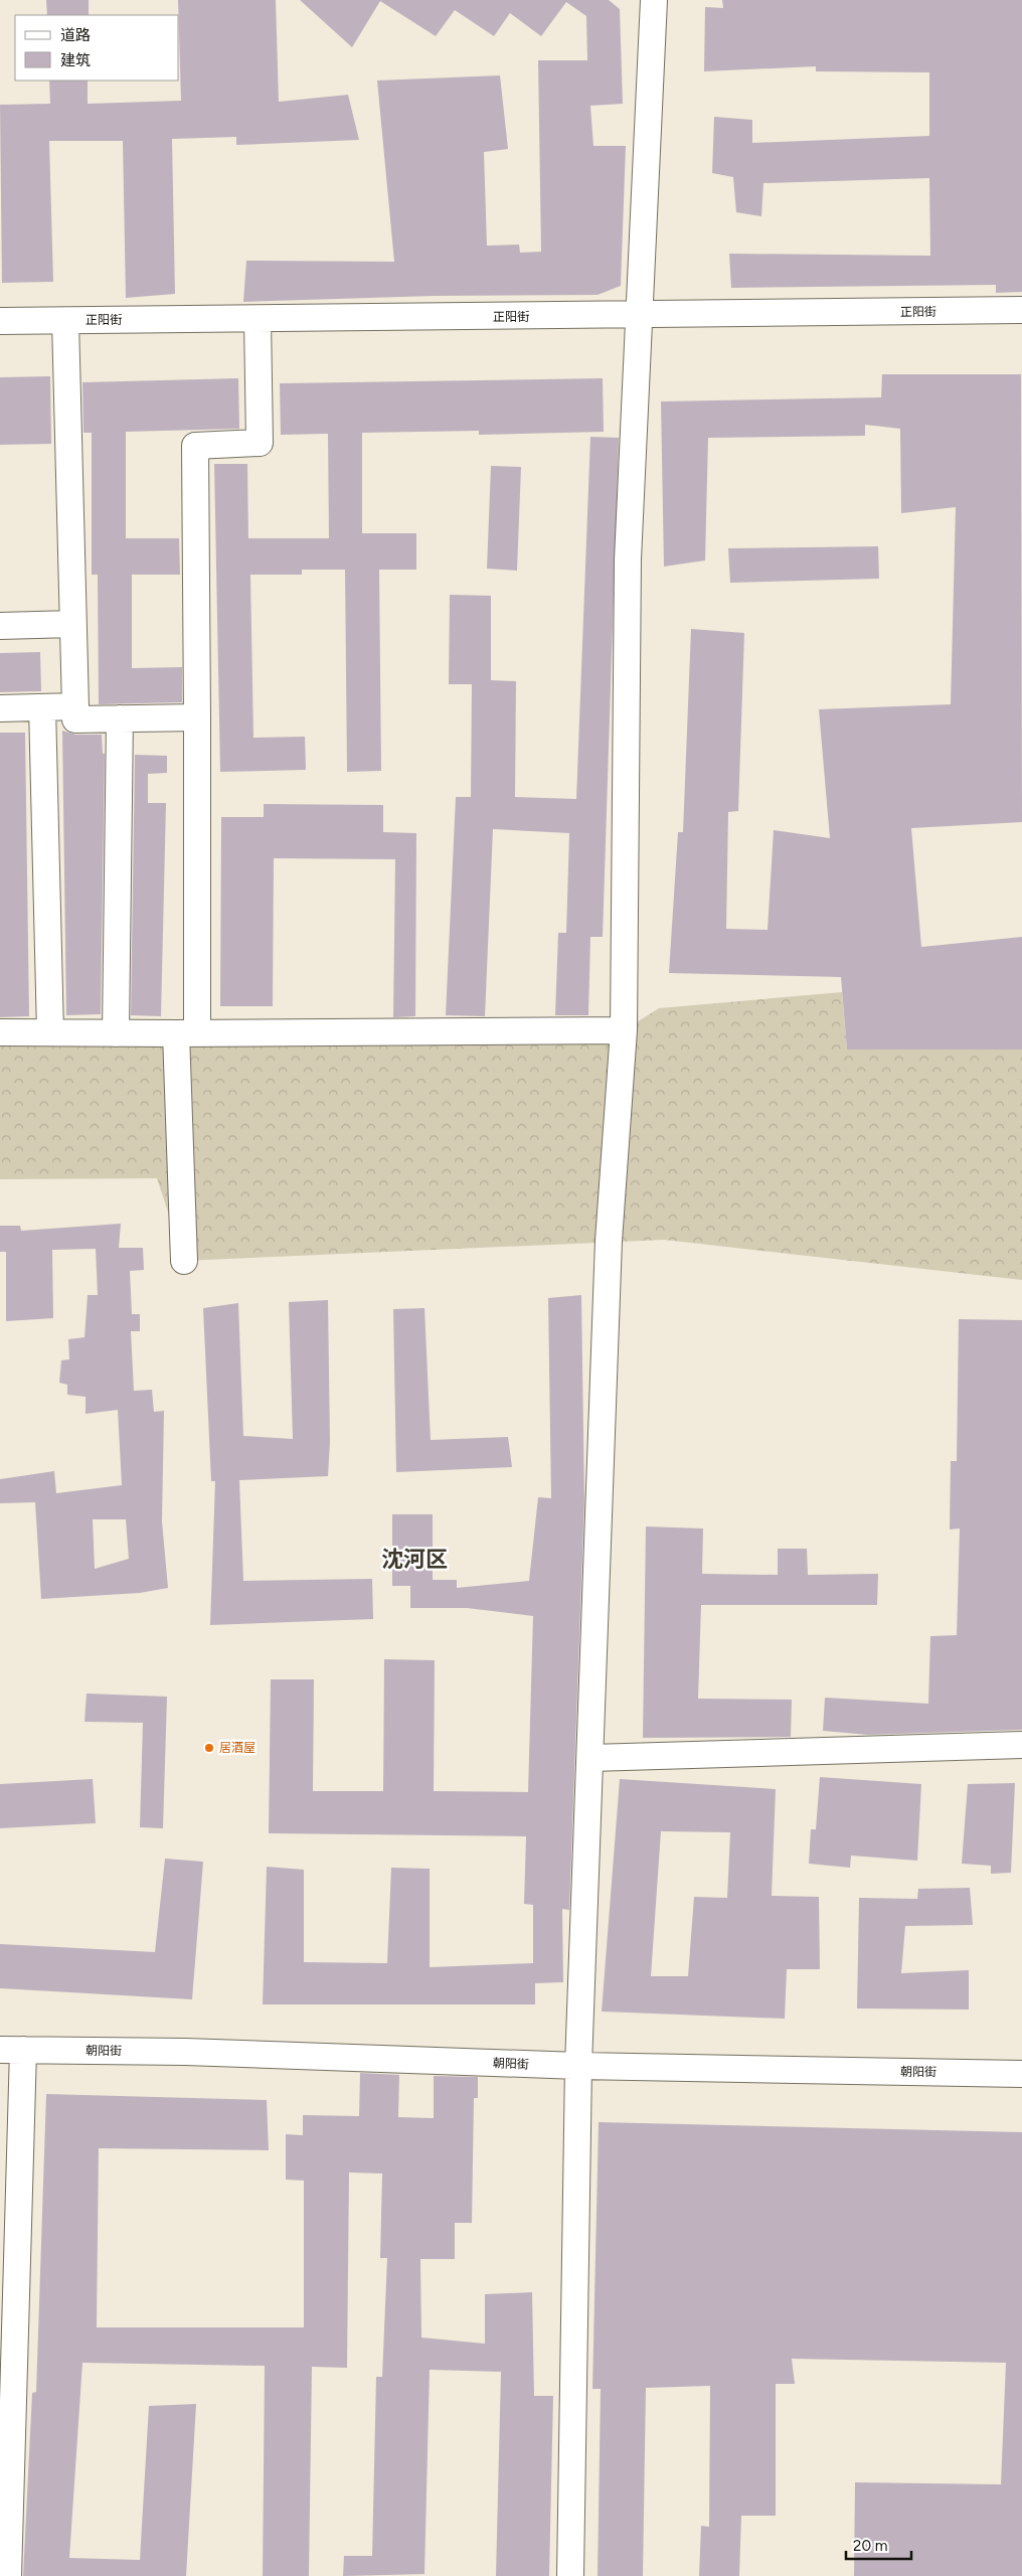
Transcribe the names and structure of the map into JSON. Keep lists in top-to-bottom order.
{
  "streets": {
    "street": ["正阳街", "朝阳街"]
  },
  "districts": ["沈河区"],
  "places": ["居酒屋"],
  "legend": ["道路", "建筑"],
  "scale_bar": "20 m"
}
